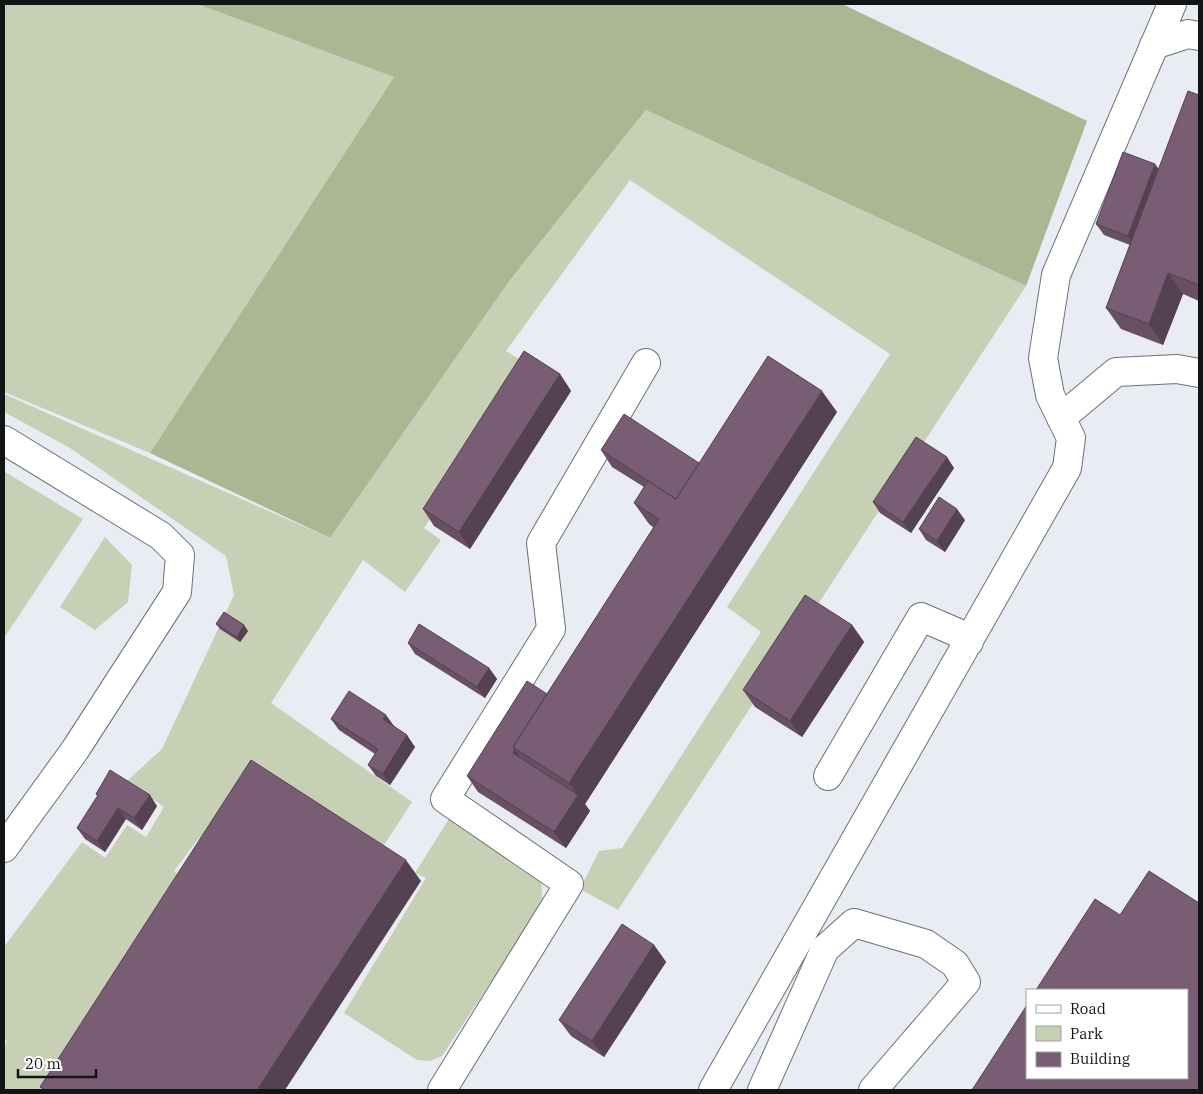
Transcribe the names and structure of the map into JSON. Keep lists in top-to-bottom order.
{
  "legend": ["Road", "Park", "Building"],
  "scale_bar": "20 m"
}
